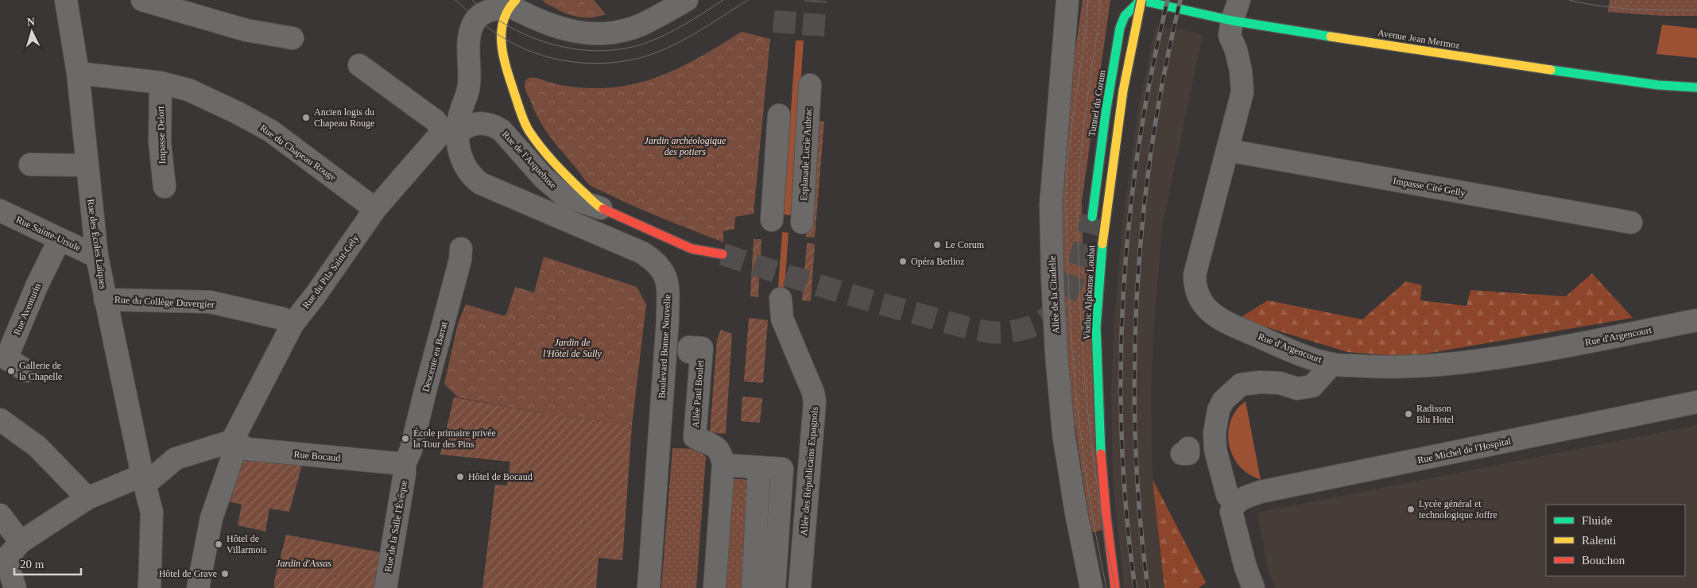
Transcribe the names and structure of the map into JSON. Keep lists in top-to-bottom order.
{
  "streets": {
    "street": [
      "Avenue Jean Mermoz",
      "Tunnel du Corum",
      "Impasse Delort",
      "Rue du Chapeau Rouge",
      "Esplanade Lucie Aubrac",
      "Rue de l'Arquebuse",
      "Impasse Cité Gelly",
      "Rue Sainte-Ursule",
      "Rue des Écoles Laïques",
      "Rue du Pila Saint-Gély",
      "Viaduc Alphonse Loubat",
      "Allée de la Citadelle",
      "Rue du Collège Duvergier",
      "Rue Aventurin",
      "Rue d'Argencourt",
      "Boulevard Bonne Nouvelle",
      "Descente en Barrat",
      "Allée Paul Boulet",
      "Rue Michel de l'Hospital",
      "Rue Bocaud",
      "Allée des Républicains Espagnols",
      "Rue de la Salle l'Évêque"
    ]
  },
  "crossings": [
    ["Avenue Jean Mermoz", "Tunnel du Corum"],
    ["Avenue Jean Mermoz", "Viaduc Alphonse Loubat"],
    ["Avenue Jean Mermoz", "Rue d'Argencourt"],
    ["Tunnel du Corum", "Viaduc Alphonse Loubat"],
    ["Impasse Delort", "Rue du Chapeau Rouge"],
    ["Rue du Chapeau Rouge", "Rue des Écoles Laïques"],
    ["Rue du Chapeau Rouge", "Rue du Pila Saint-Gély"],
    ["Rue de l'Arquebuse", "Rue du Pila Saint-Gély"],
    ["Rue de l'Arquebuse", "Boulevard Bonne Nouvelle"],
    ["Impasse Cité Gelly", "Rue d'Argencourt"],
    ["Rue Sainte-Ursule", "Rue des Écoles Laïques"],
    ["Rue Sainte-Ursule", "Rue Aventurin"],
    ["Rue des Écoles Laïques", "Rue du Collège Duvergier"],
    ["Rue du Pila Saint-Gély", "Rue du Collège Duvergier"],
    ["Rue du Pila Saint-Gély", "Boulevard Bonne Nouvelle"],
    ["Rue du Pila Saint-Gély", "Rue Bocaud"],
    ["Descente en Barrat", "Rue Bocaud"],
    ["Descente en Barrat", "Rue de la Salle l'Évêque"],
    ["Rue Bocaud", "Rue de la Salle l'Évêque"]
  ],
  "parks": ["Jardin archéologique des potiers", "Jardin de l'Hôtel de Sully", "Jardin d'Assas"],
  "places": [
    "Ancien logis du Chapeau Rouge",
    "Le Corum",
    "Opéra Berlioz",
    "Gallerie de la Chapelle",
    "Radisson Blu Hotel",
    "École primaire privée la Tour des Pins",
    "Hôtel de Bocaud",
    "Lycée général et technologique Joffre",
    "Hôtel de Villarmois",
    "Hôtel de Grave"
  ],
  "legend": ["Fluide", "Ralenti", "Bouchon"],
  "scale_bar": "20 m",
  "north": "top"
}
